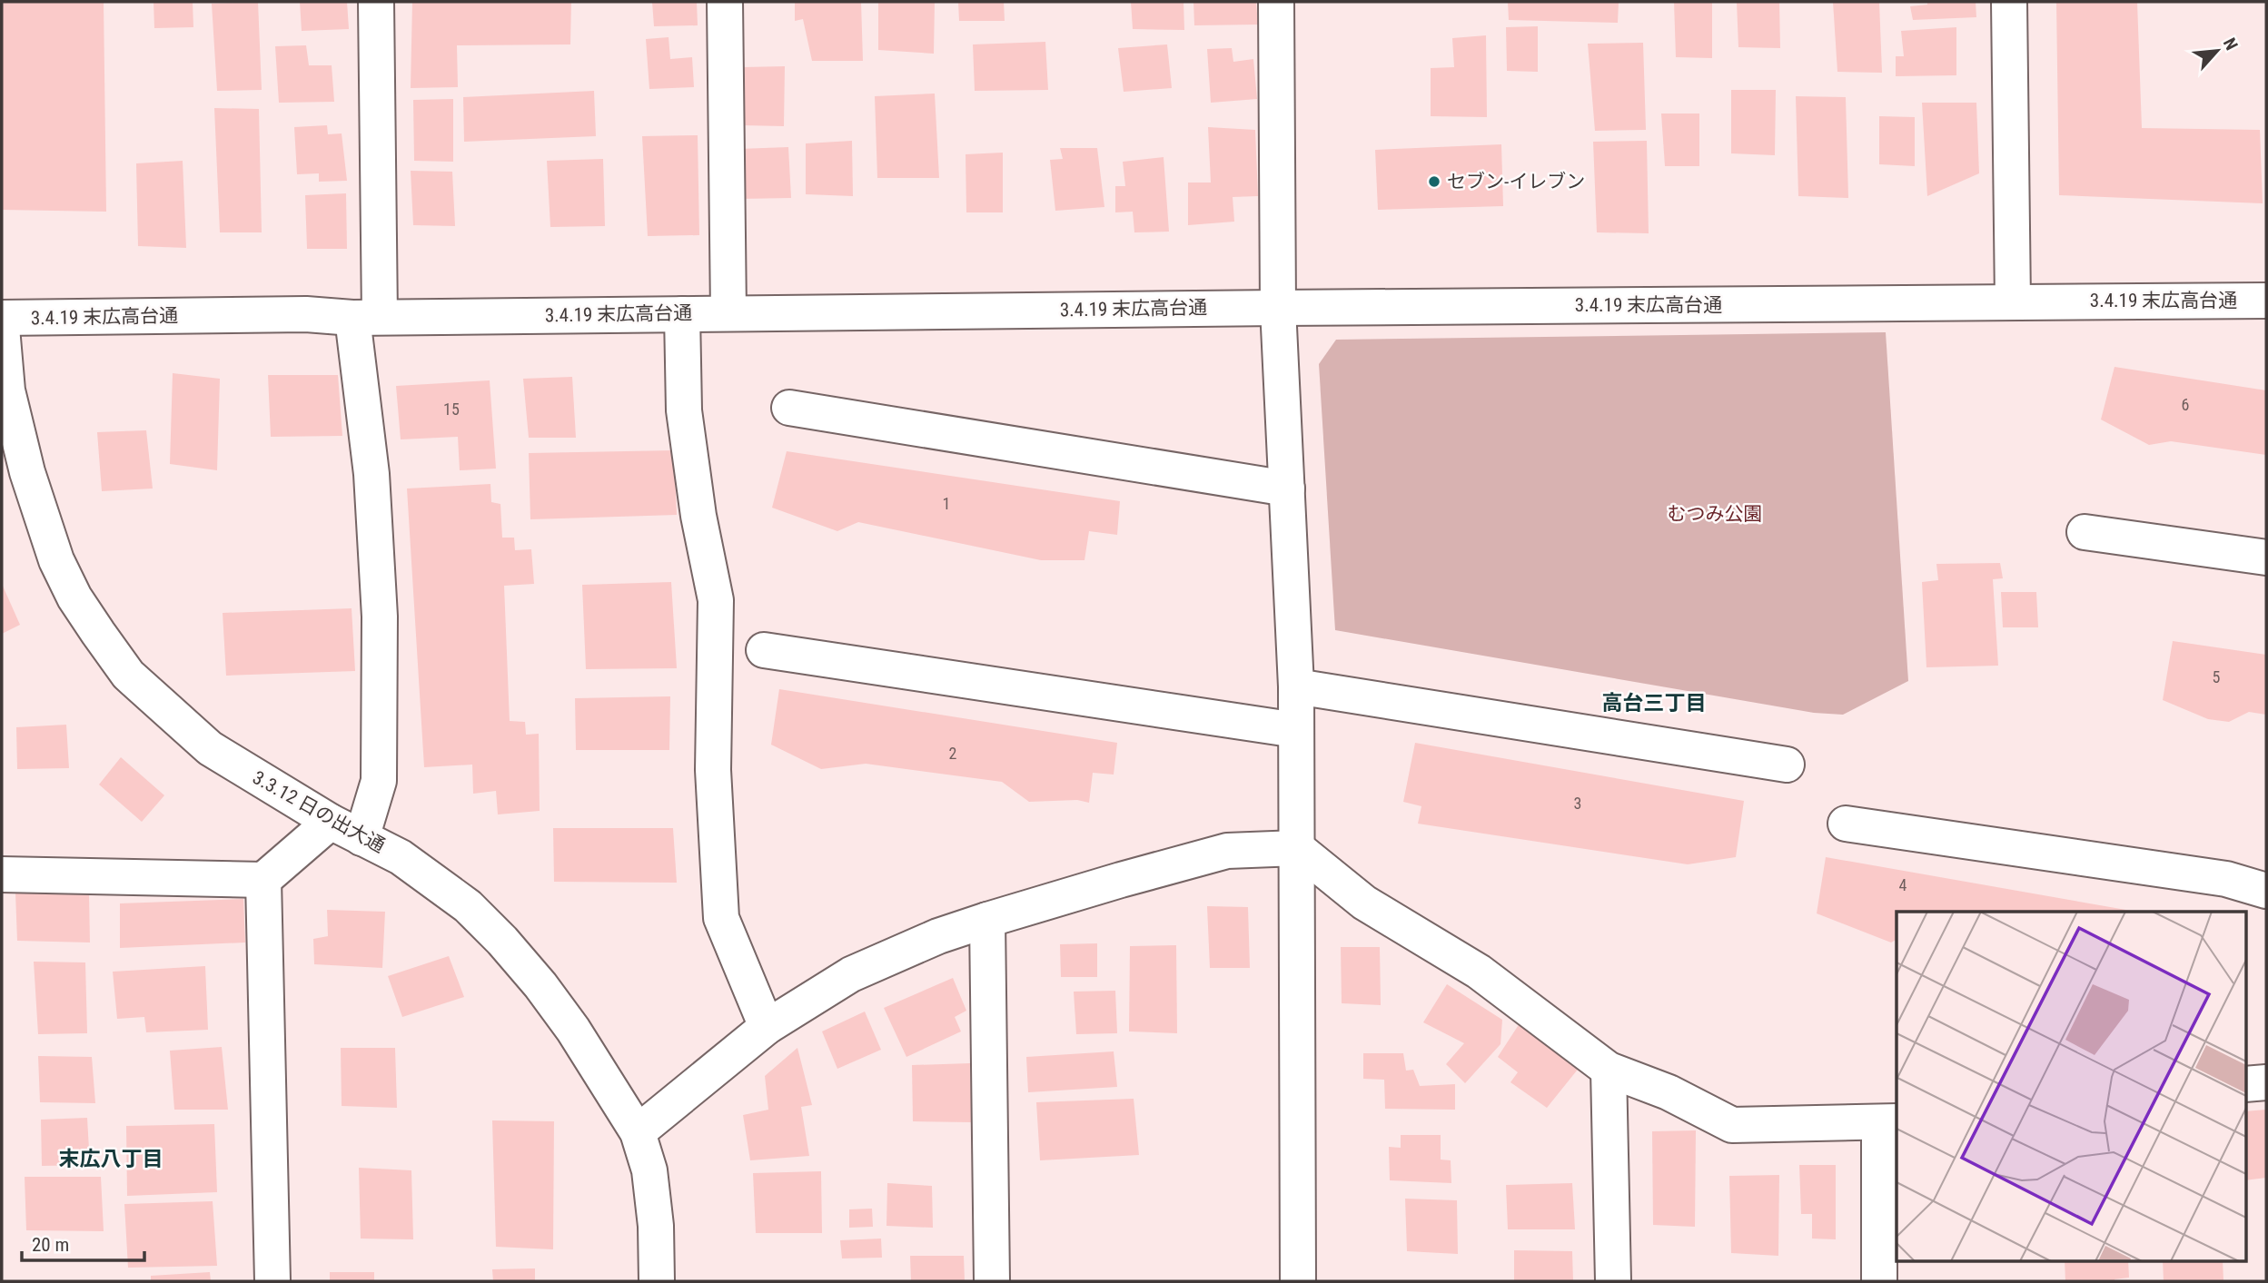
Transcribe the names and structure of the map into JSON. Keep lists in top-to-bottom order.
{
  "streets": {
    "street": ["3.4.19 末広高台通", "3.3.12 日の出大通"]
  },
  "districts": ["高台三丁目", "末広八丁目"],
  "parks": ["むつみ公園"],
  "places": ["セブン-イレブン"],
  "house_numbers": [
    "6",
    "15",
    "1",
    "5",
    "2",
    "3",
    "4"
  ],
  "scale_bar": "20 m",
  "north": "top right"
}
